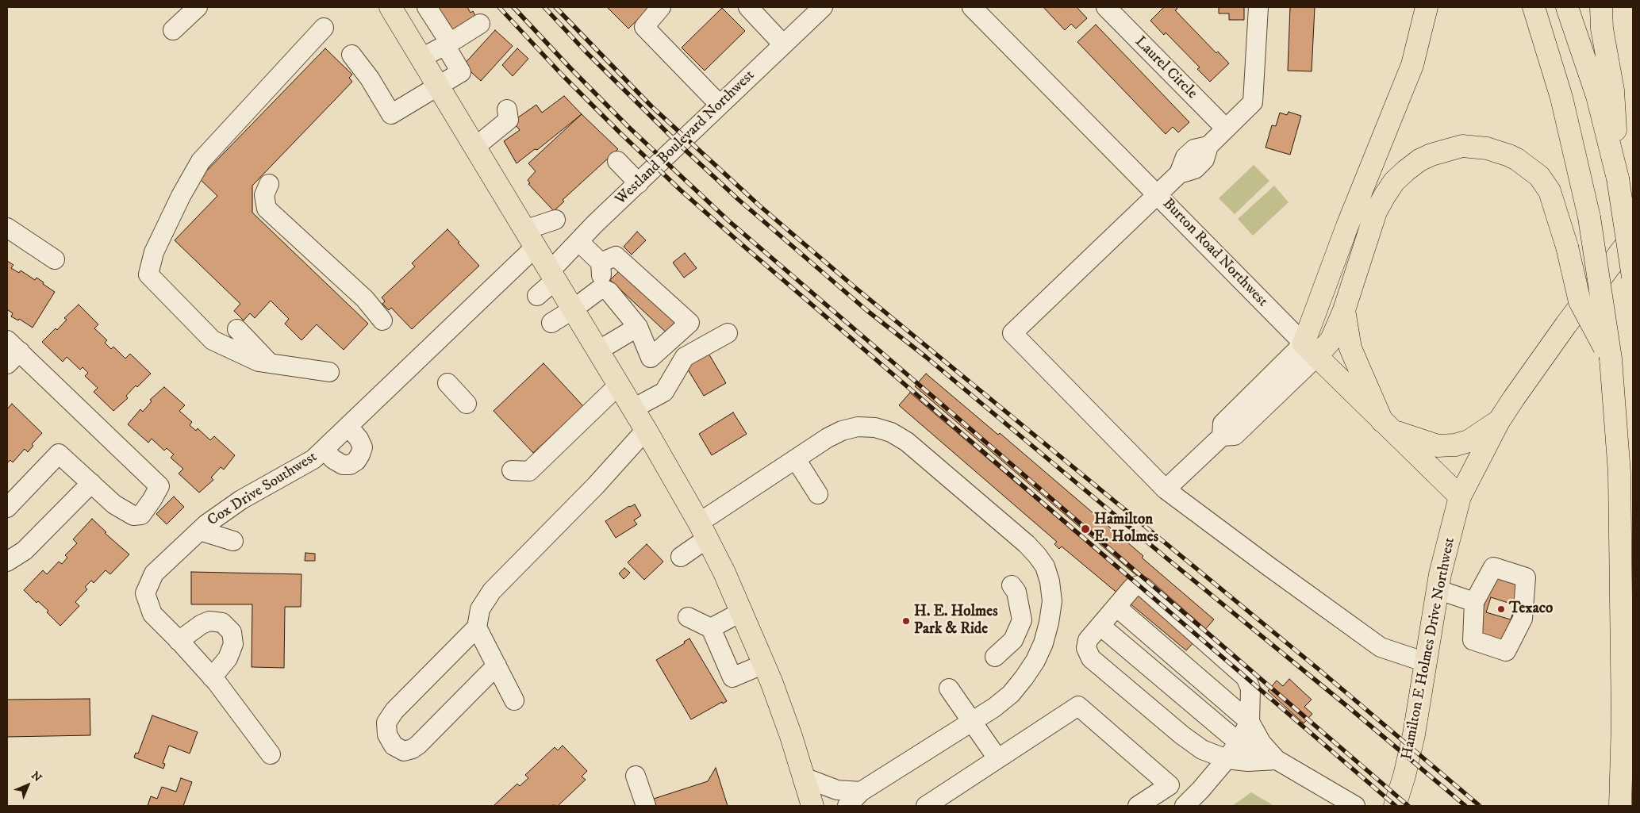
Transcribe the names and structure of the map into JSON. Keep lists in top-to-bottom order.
{
  "streets": {
    "main road": ["Burton Road Northwest", "Hamilton E Holmes Drive Northwest"],
    "street": ["Laurel Circle", "Westland Boulevard Northwest", "Cox Drive Southwest"]
  },
  "crossings": [
    ["Burton Road Northwest", "Hamilton E Holmes Drive Northwest"]
  ],
  "places": ["Hamilton E. Holmes", "Texaco", "H. E. Holmes Park & Ride"],
  "north": "top right"
}
